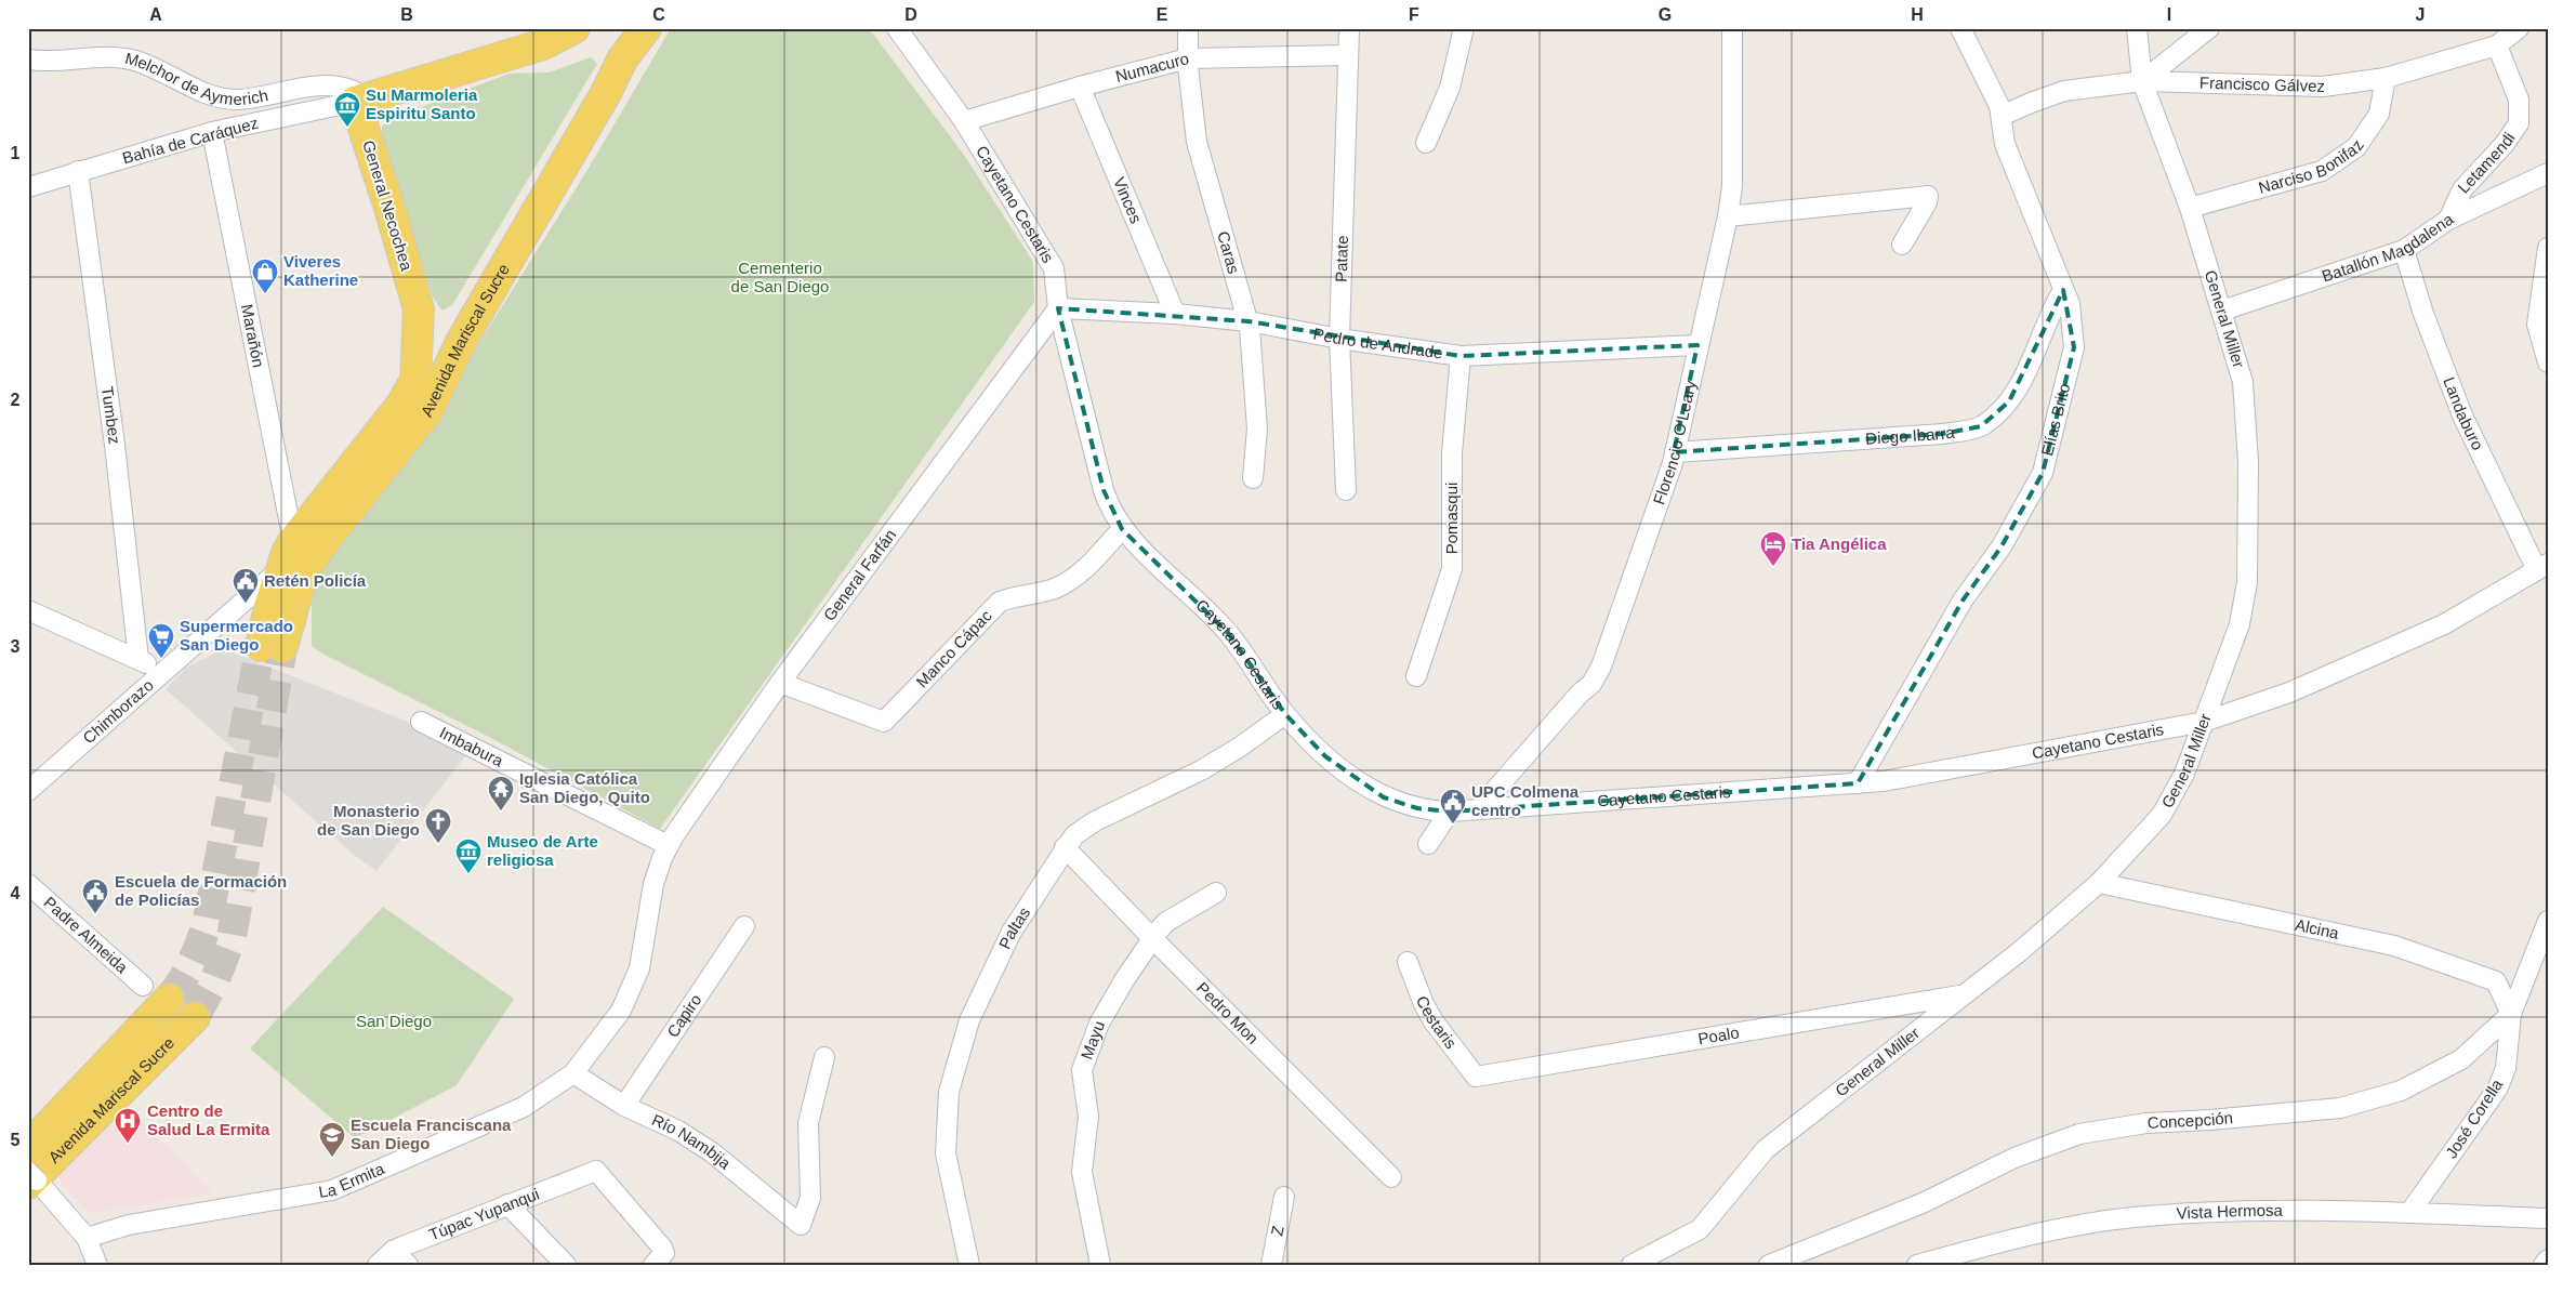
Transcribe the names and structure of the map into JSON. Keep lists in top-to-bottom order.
{
  "streets": {
    "main road": ["General Necochea", "Avenida Mariscal Sucre"],
    "street": [
      "Numacuro",
      "Melchor de Aymerich",
      "Francisco Gálvez",
      "Bahía de Caráquez",
      "Narciso Bonifaz",
      "Letamendi",
      "Vinces",
      "Cayetano Cestaris",
      "Batallón Magdalena",
      "Caras",
      "Patate",
      "General Miller",
      "Marañón",
      "Pedro de Andrade",
      "Landaburo",
      "Tumbez",
      "Elías Brito",
      "Diego Ibarra",
      "Florencio O'Leary",
      "Pomasqui",
      "General Farfán",
      "Manco Cápac",
      "Chimborazo",
      "Imbabura",
      "Paltas",
      "Alcina",
      "Padre Almeida",
      "Pedro Mon",
      "Capiro",
      "Cestaris",
      "Poalo",
      "Mayu",
      "José Corella",
      "Concepción",
      "Río Nambija",
      "La Ermita",
      "Túpac Yupanqui",
      "Vista Hermosa",
      "Z"
    ]
  },
  "crossings": [
    ["Numacuro", "Vinces"],
    ["Numacuro", "Cayetano Cestaris"],
    ["Numacuro", "Caras"],
    ["Numacuro", "Patate"],
    ["Melchor de Aymerich", "Bahía de Caráquez"],
    ["Melchor de Aymerich", "General Necochea"],
    ["Francisco Gálvez", "Narciso Bonifaz"],
    ["Francisco Gálvez", "Letamendi"],
    ["Francisco Gálvez", "General Miller"],
    ["Francisco Gálvez", "Elías Brito"],
    ["Bahía de Caráquez", "General Necochea"],
    ["Bahía de Caráquez", "Marañón"],
    ["Bahía de Caráquez", "Tumbez"],
    ["Narciso Bonifaz", "General Miller"],
    ["Letamendi", "Batallón Magdalena"],
    ["Vinces", "Pedro de Andrade"],
    ["Cayetano Cestaris", "General Miller"],
    ["Cayetano Cestaris", "Pedro de Andrade"],
    ["Cayetano Cestaris", "Landaburo"],
    ["Cayetano Cestaris", "Elías Brito"],
    ["Cayetano Cestaris", "Florencio O'Leary"],
    ["Cayetano Cestaris", "General Farfán"],
    ["Cayetano Cestaris", "Manco Cápac"],
    ["Cayetano Cestaris", "Paltas"],
    ["General Necochea", "Avenida Mariscal Sucre"],
    ["Batallón Magdalena", "General Miller"],
    ["Batallón Magdalena", "Landaburo"],
    ["Caras", "Pedro de Andrade"],
    ["Patate", "Pedro de Andrade"],
    ["General Miller", "Alcina"],
    ["General Miller", "Poalo"],
    ["Marañón", "Avenida Mariscal Sucre"],
    ["Avenida Mariscal Sucre", "Chimborazo"],
    ["Pedro de Andrade", "Florencio O'Leary"],
    ["Pedro de Andrade", "Pomasqui"],
    ["Pedro de Andrade", "General Farfán"],
    ["Elías Brito", "Diego Ibarra"],
    ["Diego Ibarra", "Florencio O'Leary"],
    ["General Farfán", "Manco Cápac"],
    ["General Farfán", "Imbabura"],
    ["General Farfán", "La Ermita"],
    ["Imbabura", "La Ermita"],
    ["Paltas", "Pedro Mon"],
    ["Alcina", "José Corella"],
    ["Alcina", "Concepción"],
    ["Pedro Mon", "Mayu"],
    ["Capiro", "Río Nambija"],
    ["Cestaris", "Poalo"],
    ["José Corella", "Concepción"],
    ["José Corella", "Vista Hermosa"],
    ["Río Nambija", "La Ermita"]
  ],
  "parks": ["Cementerio de San Diego", "San Diego"],
  "places": {
    "museum": ["Su Marmoleria Espiritu Santo", "Museo de Arte religiosa"],
    "shop": ["Viveres Katherine"],
    "hotel": ["Tia Angélica"],
    "public building": ["Retén Policía", "UPC Colmena centro", "Escuela de Formación de Policías"],
    "supermarket": ["Supermercado San Diego"],
    "temple": ["Iglesia Católica San Diego, Quito"],
    "church": ["Monasterio de San Diego"],
    "hospital": ["Centro de Salud La Ermita"],
    "school or university": ["Escuela Franciscana San Diego"]
  },
  "grid": {
    "columns": [
      "A",
      "B",
      "C",
      "D",
      "E",
      "F",
      "G",
      "H",
      "I",
      "J"
    ],
    "rows": [
      "1",
      "2",
      "3",
      "4",
      "5"
    ]
  }
}
